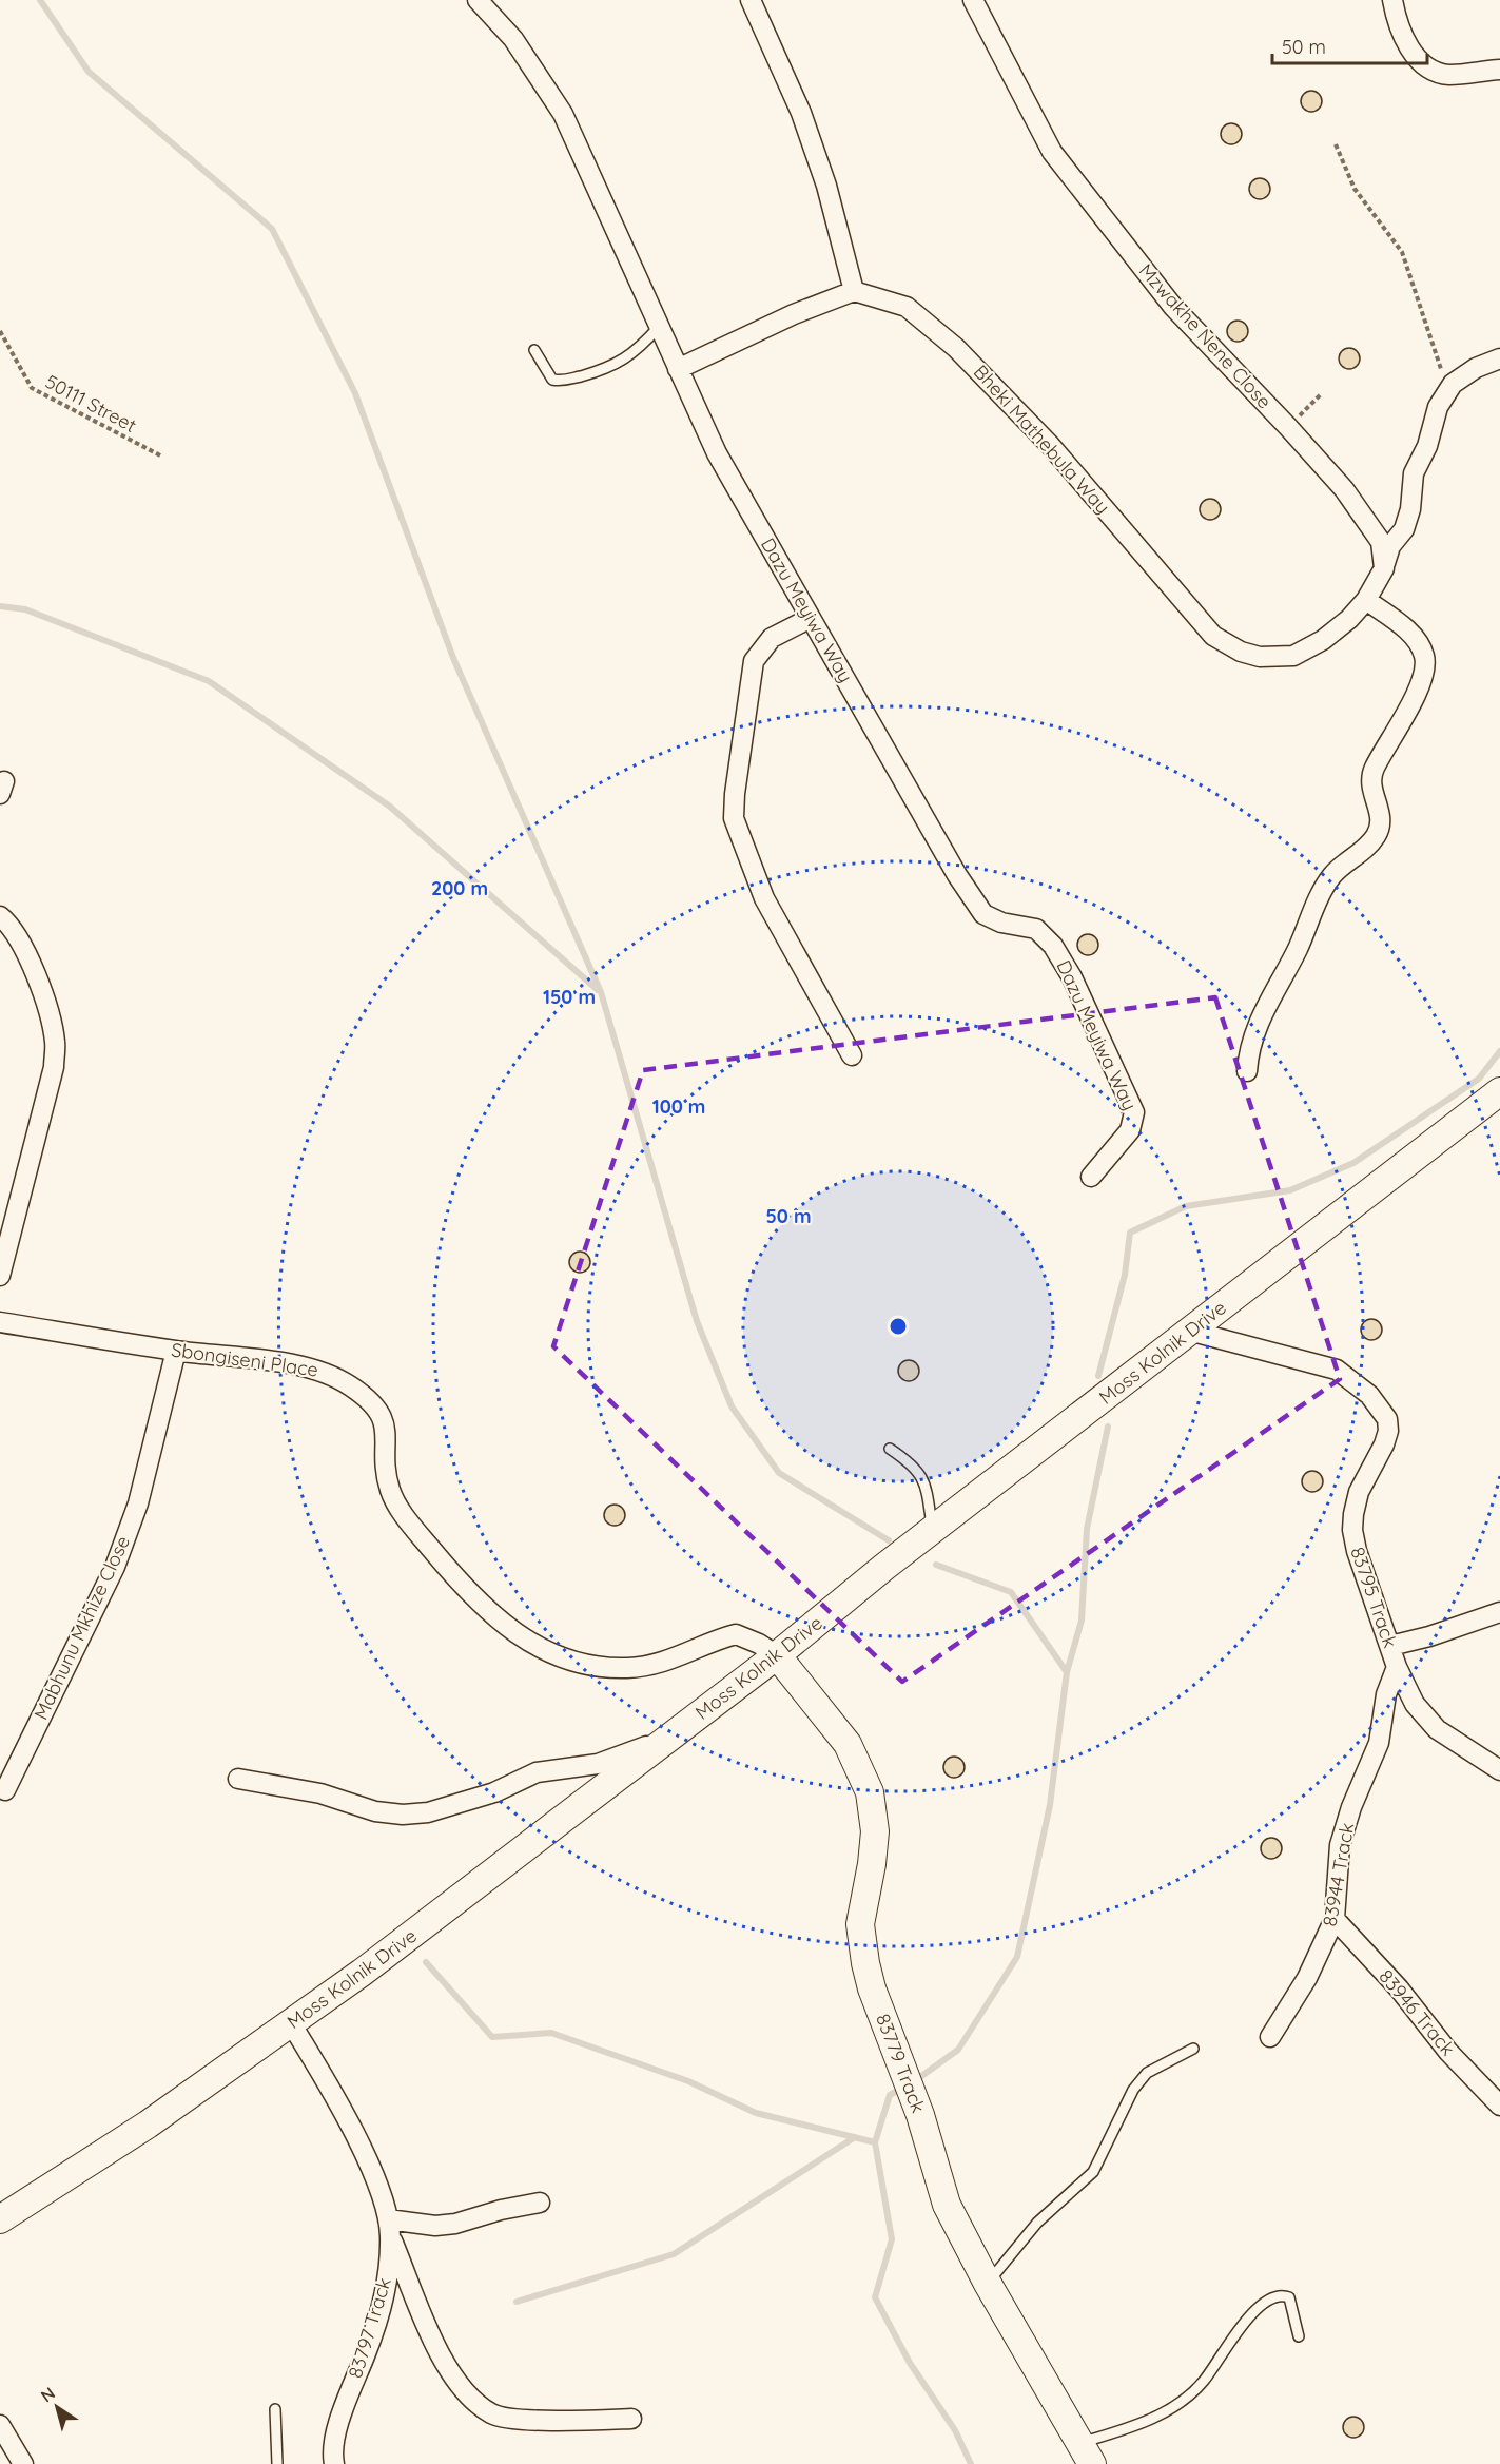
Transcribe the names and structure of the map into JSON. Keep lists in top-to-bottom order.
{
  "streets": {
    "main road": ["Moss Kolnik Drive", "83779 Track"],
    "street": [
      "Mzwakhe Nene Close",
      "Bheki Mathebula Way",
      "Dazu Meyiwa Way",
      "Sbongiseni Place",
      "83795 Track",
      "Mabhunu Mkhize Close",
      "83944 Track",
      "83946 Track",
      "83797 Track"
    ],
    "path": ["50111 Street"]
  },
  "crossings": [
    ["Moss Kolnik Drive", "Sbongiseni Place"],
    ["Moss Kolnik Drive", "83795 Track"],
    ["Moss Kolnik Drive", "83779 Track"],
    ["Moss Kolnik Drive", "83797 Track"],
    ["Sbongiseni Place", "Mabhunu Mkhize Close"],
    ["Sbongiseni Place", "83779 Track"],
    ["83795 Track", "83944 Track"],
    ["83944 Track", "83946 Track"]
  ],
  "scale_bar": "50 m",
  "north": "top left",
  "rings": [
    "200 m",
    "150 m",
    "100 m",
    "50 m"
  ]
}
